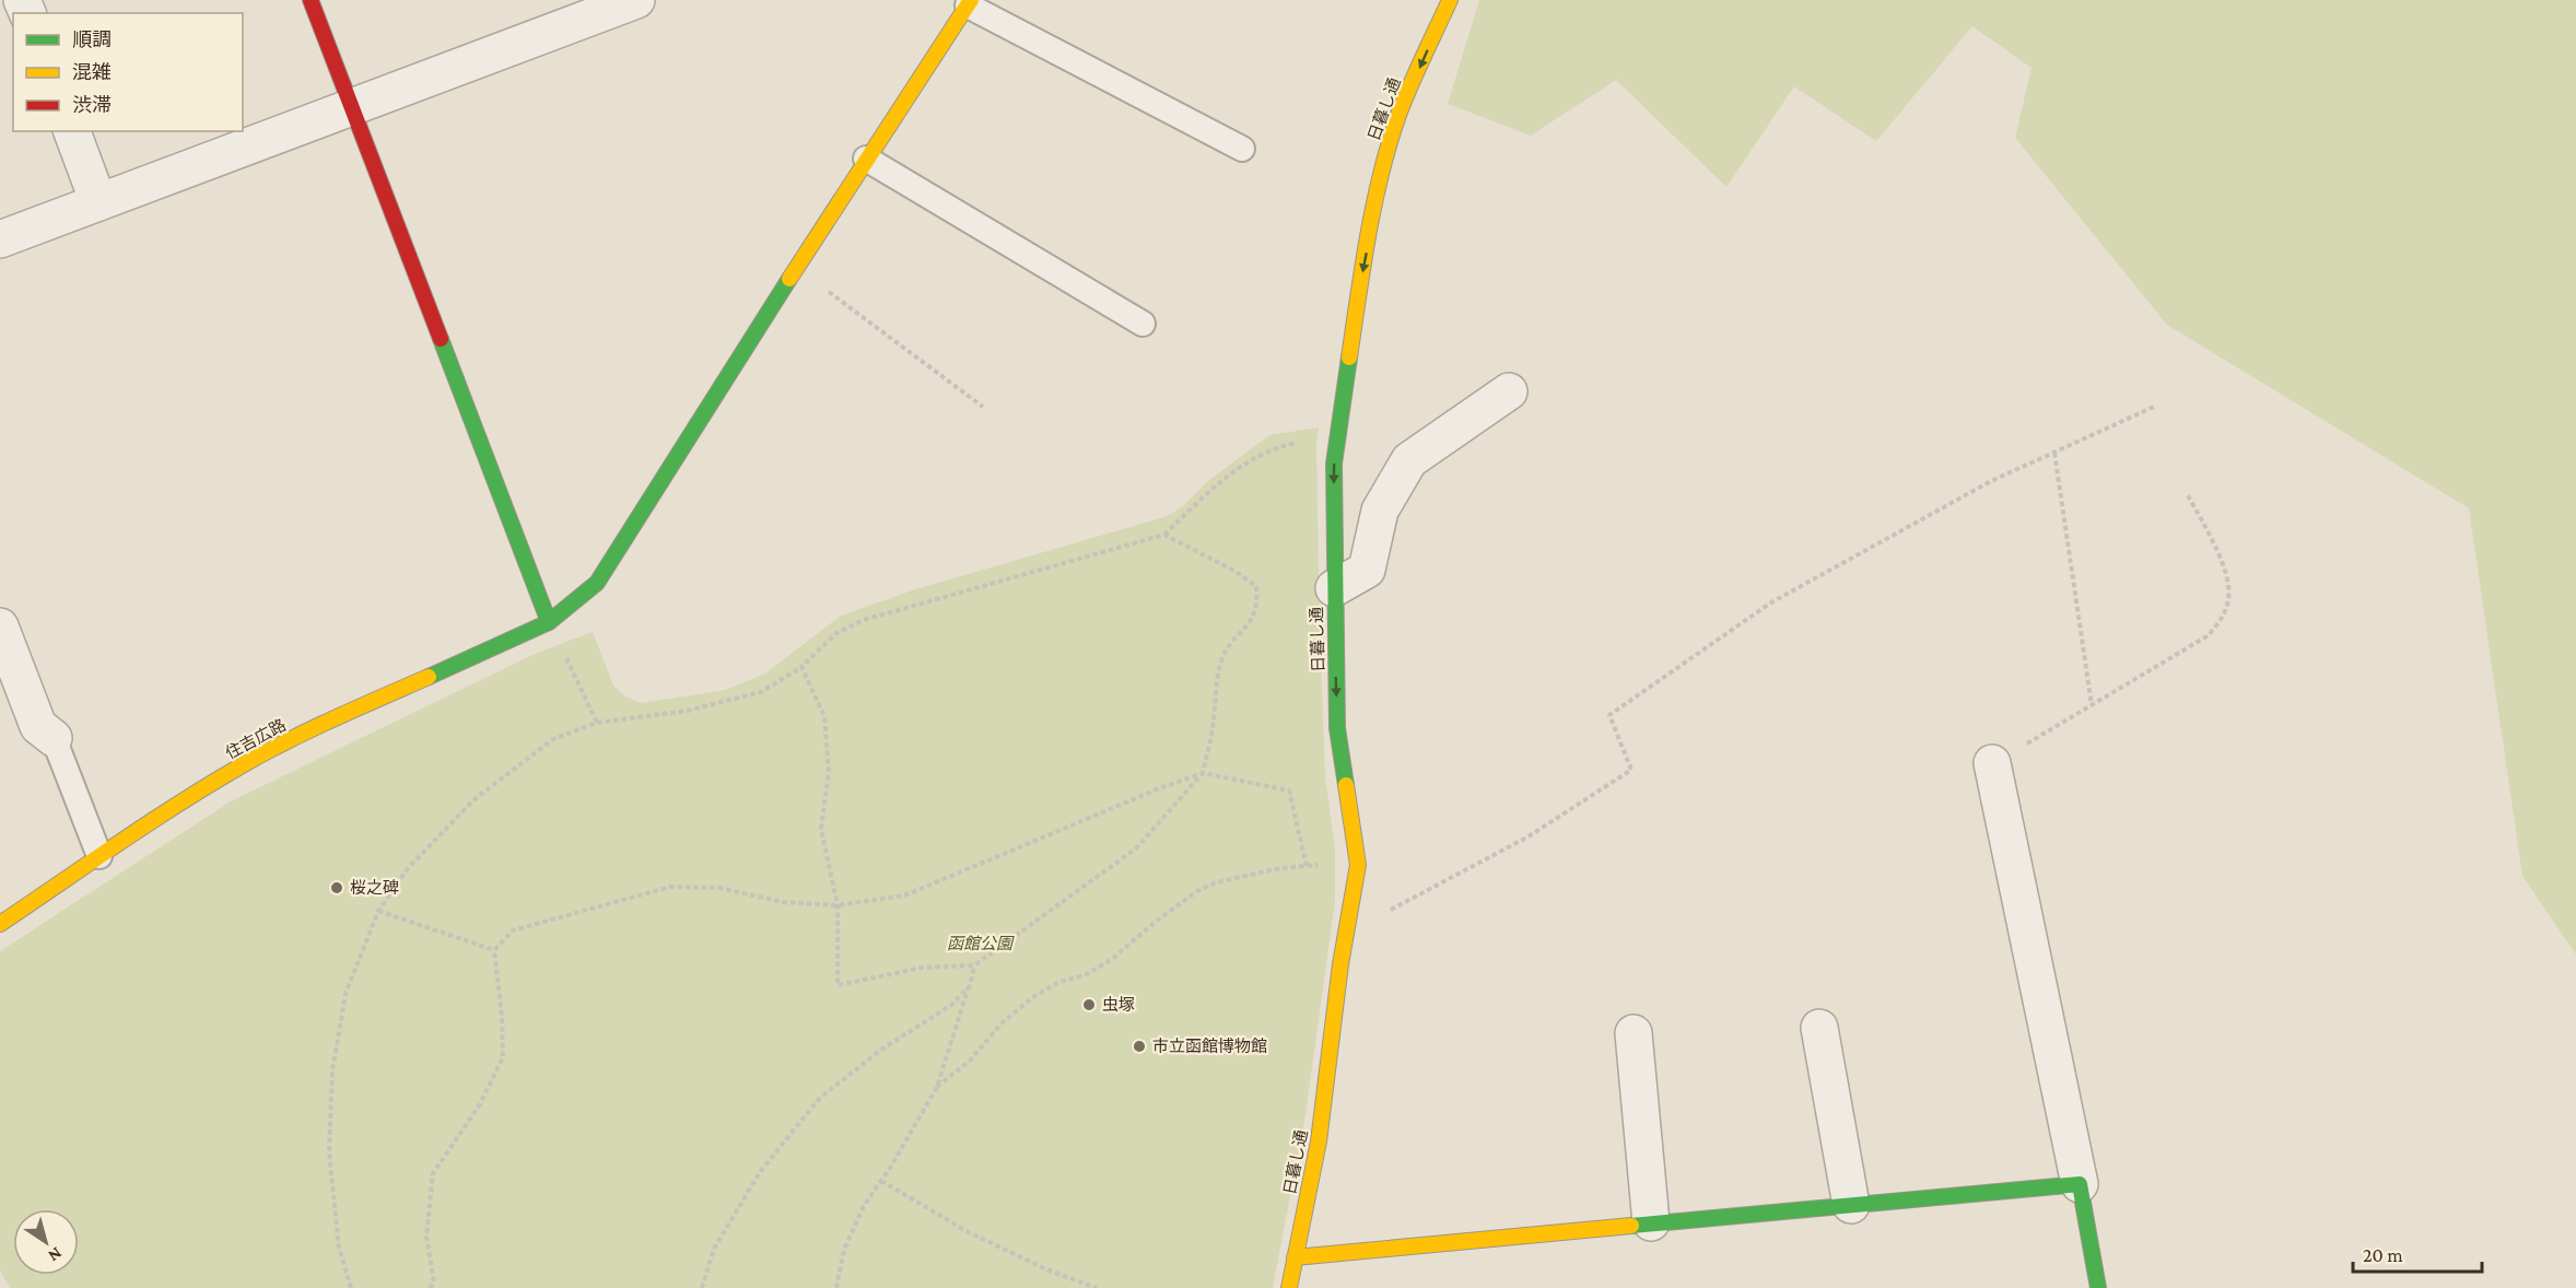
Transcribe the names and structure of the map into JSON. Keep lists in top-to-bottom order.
{
  "streets": {
    "street": ["日暮し通", "住吉広路"]
  },
  "one_way": ["日暮し通"],
  "parks": ["函館公園"],
  "places": ["桜之碑", "虫塚", "市立函館博物館"],
  "legend": ["順調", "混雑", "渋滞"],
  "scale_bar": "20 m",
  "north": "bottom right"
}
